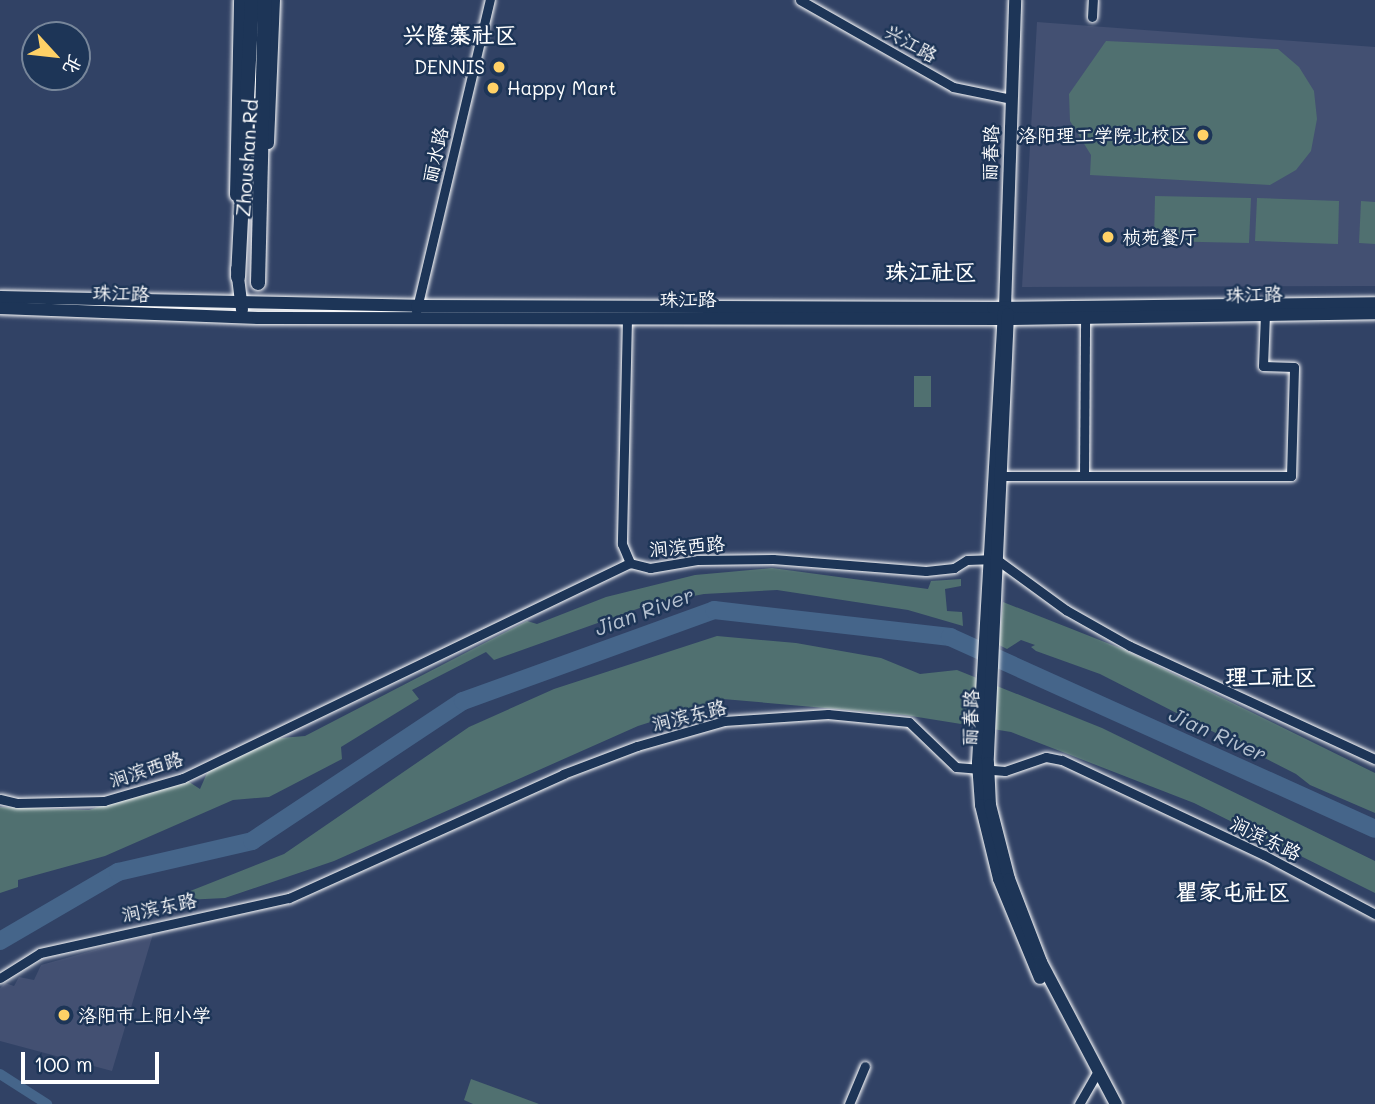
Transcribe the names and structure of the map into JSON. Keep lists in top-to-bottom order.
{
  "streets": {
    "main road": ["丽春路", "Zhoushan Rd", "珠江路"],
    "street": [
      "兴江路",
      "丽水路",
      "涧滨西路",
      "涧滨东路"
    ]
  },
  "crossings": [
    ["兴江路", "丽春路"],
    ["丽春路", "珠江路"],
    ["丽春路", "涧滨西路"],
    ["丽春路", "涧滨东路"],
    ["丽水路", "珠江路"],
    ["Zhoushan Rd", "珠江路"]
  ],
  "districts": [
    "兴隆寨社区",
    "珠江社区",
    "理工社区",
    "瞿家屯社区"
  ],
  "water": ["Jian River"],
  "places": [
    "DENNIS",
    "Happy Mart",
    "洛阳理工学院北校区",
    "桢苑餐厅",
    "洛阳市上阳小学"
  ],
  "scale_bar": "100 m",
  "north": "bottom right"
}
